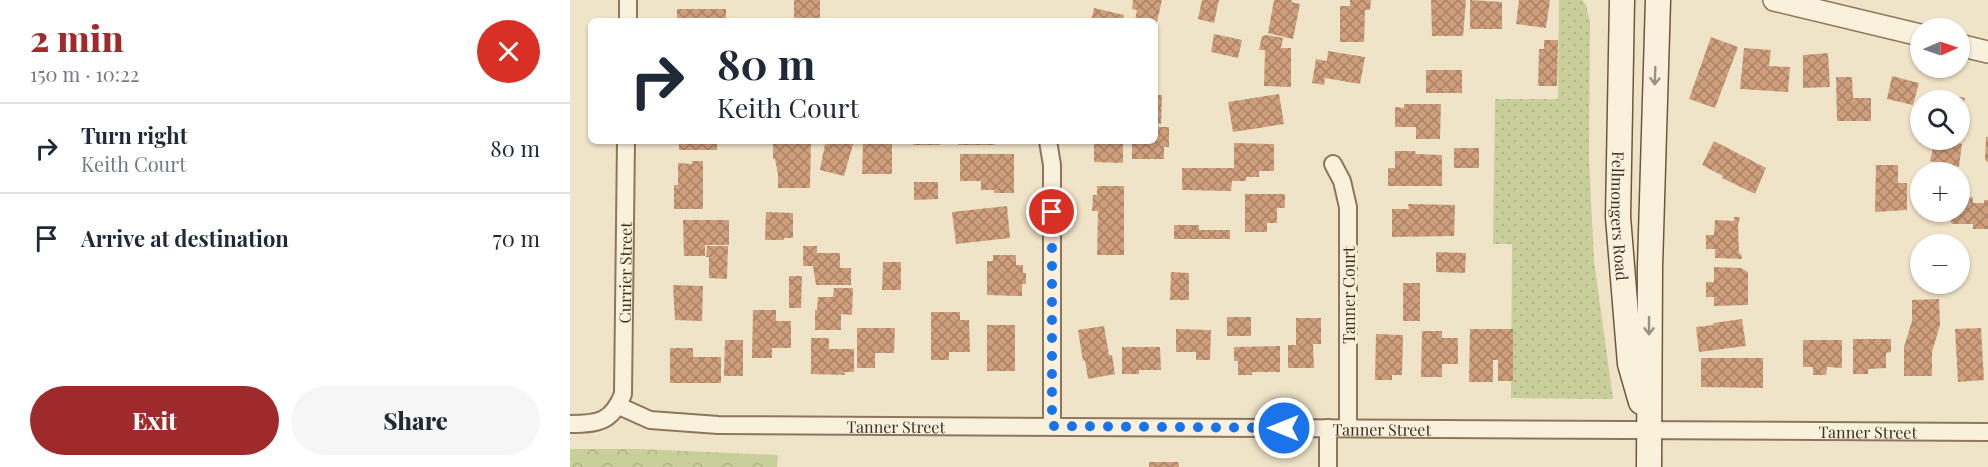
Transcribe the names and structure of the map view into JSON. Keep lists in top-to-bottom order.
{
  "streets": {
    "main road": ["Fellmongers Road"],
    "street": ["Currier Street", "Tanner Court", "Tanner Street"]
  },
  "crossings": [
    ["Fellmongers Road", "Tanner Street"],
    ["Currier Street", "Tanner Street"],
    ["Tanner Court", "Tanner Street"]
  ],
  "north": "right",
  "page": {
    "heading": ["2 min", "150 m · 10:22"],
    "map_buttons": ["+", "−"],
    "turn": ["80 m", "Keith Court"],
    "list": [
      {
        "name": "Turn right",
        "note": "Keith Court",
        "value": "80 m"
      },
      {
        "name": "Arrive at destination",
        "value": "70 m"
      }
    ],
    "buttons": ["Exit", "Share"]
  }
}
